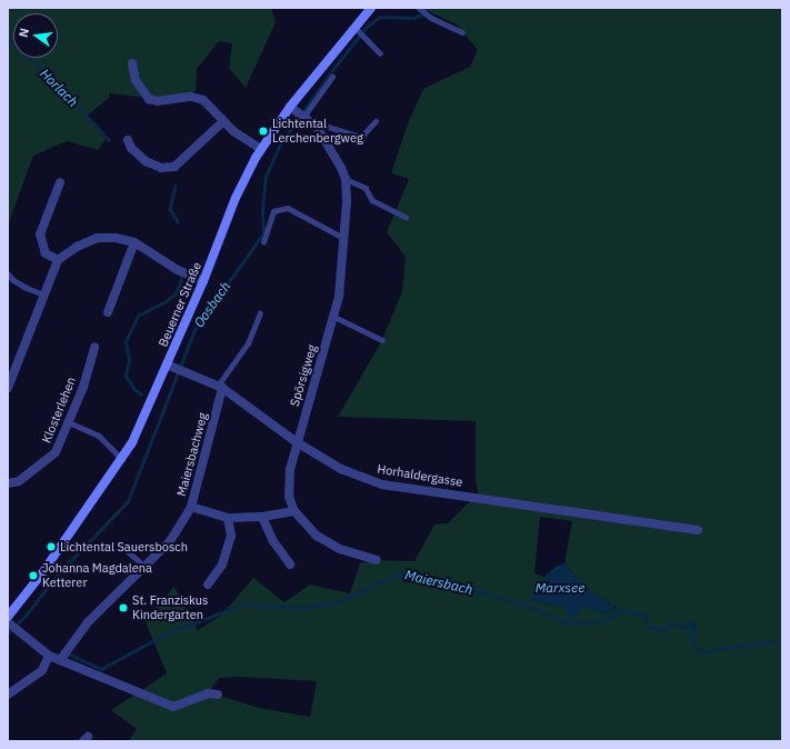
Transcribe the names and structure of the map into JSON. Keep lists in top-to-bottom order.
{
  "streets": {
    "main road": ["Beuerner Straße"],
    "street": [
      "Spörsigweg",
      "Klosterlehen",
      "Maiersbachweg",
      "Horhaldergasse"
    ]
  },
  "crossings": [
    ["Beuerner Straße", "Horhaldergasse"],
    ["Spörsigweg", "Horhaldergasse"],
    ["Maiersbachweg", "Horhaldergasse"]
  ],
  "water": [
    "Horlach",
    "Oosbach",
    "Maiersbach",
    "Marxsee"
  ],
  "places": [
    "Lichtental Lerchenbergweg",
    "Lichtental Sauersbosch",
    "Johanna Magdalena Ketterer",
    "St. Franziskus Kindergarten"
  ],
  "north": "left"
}
